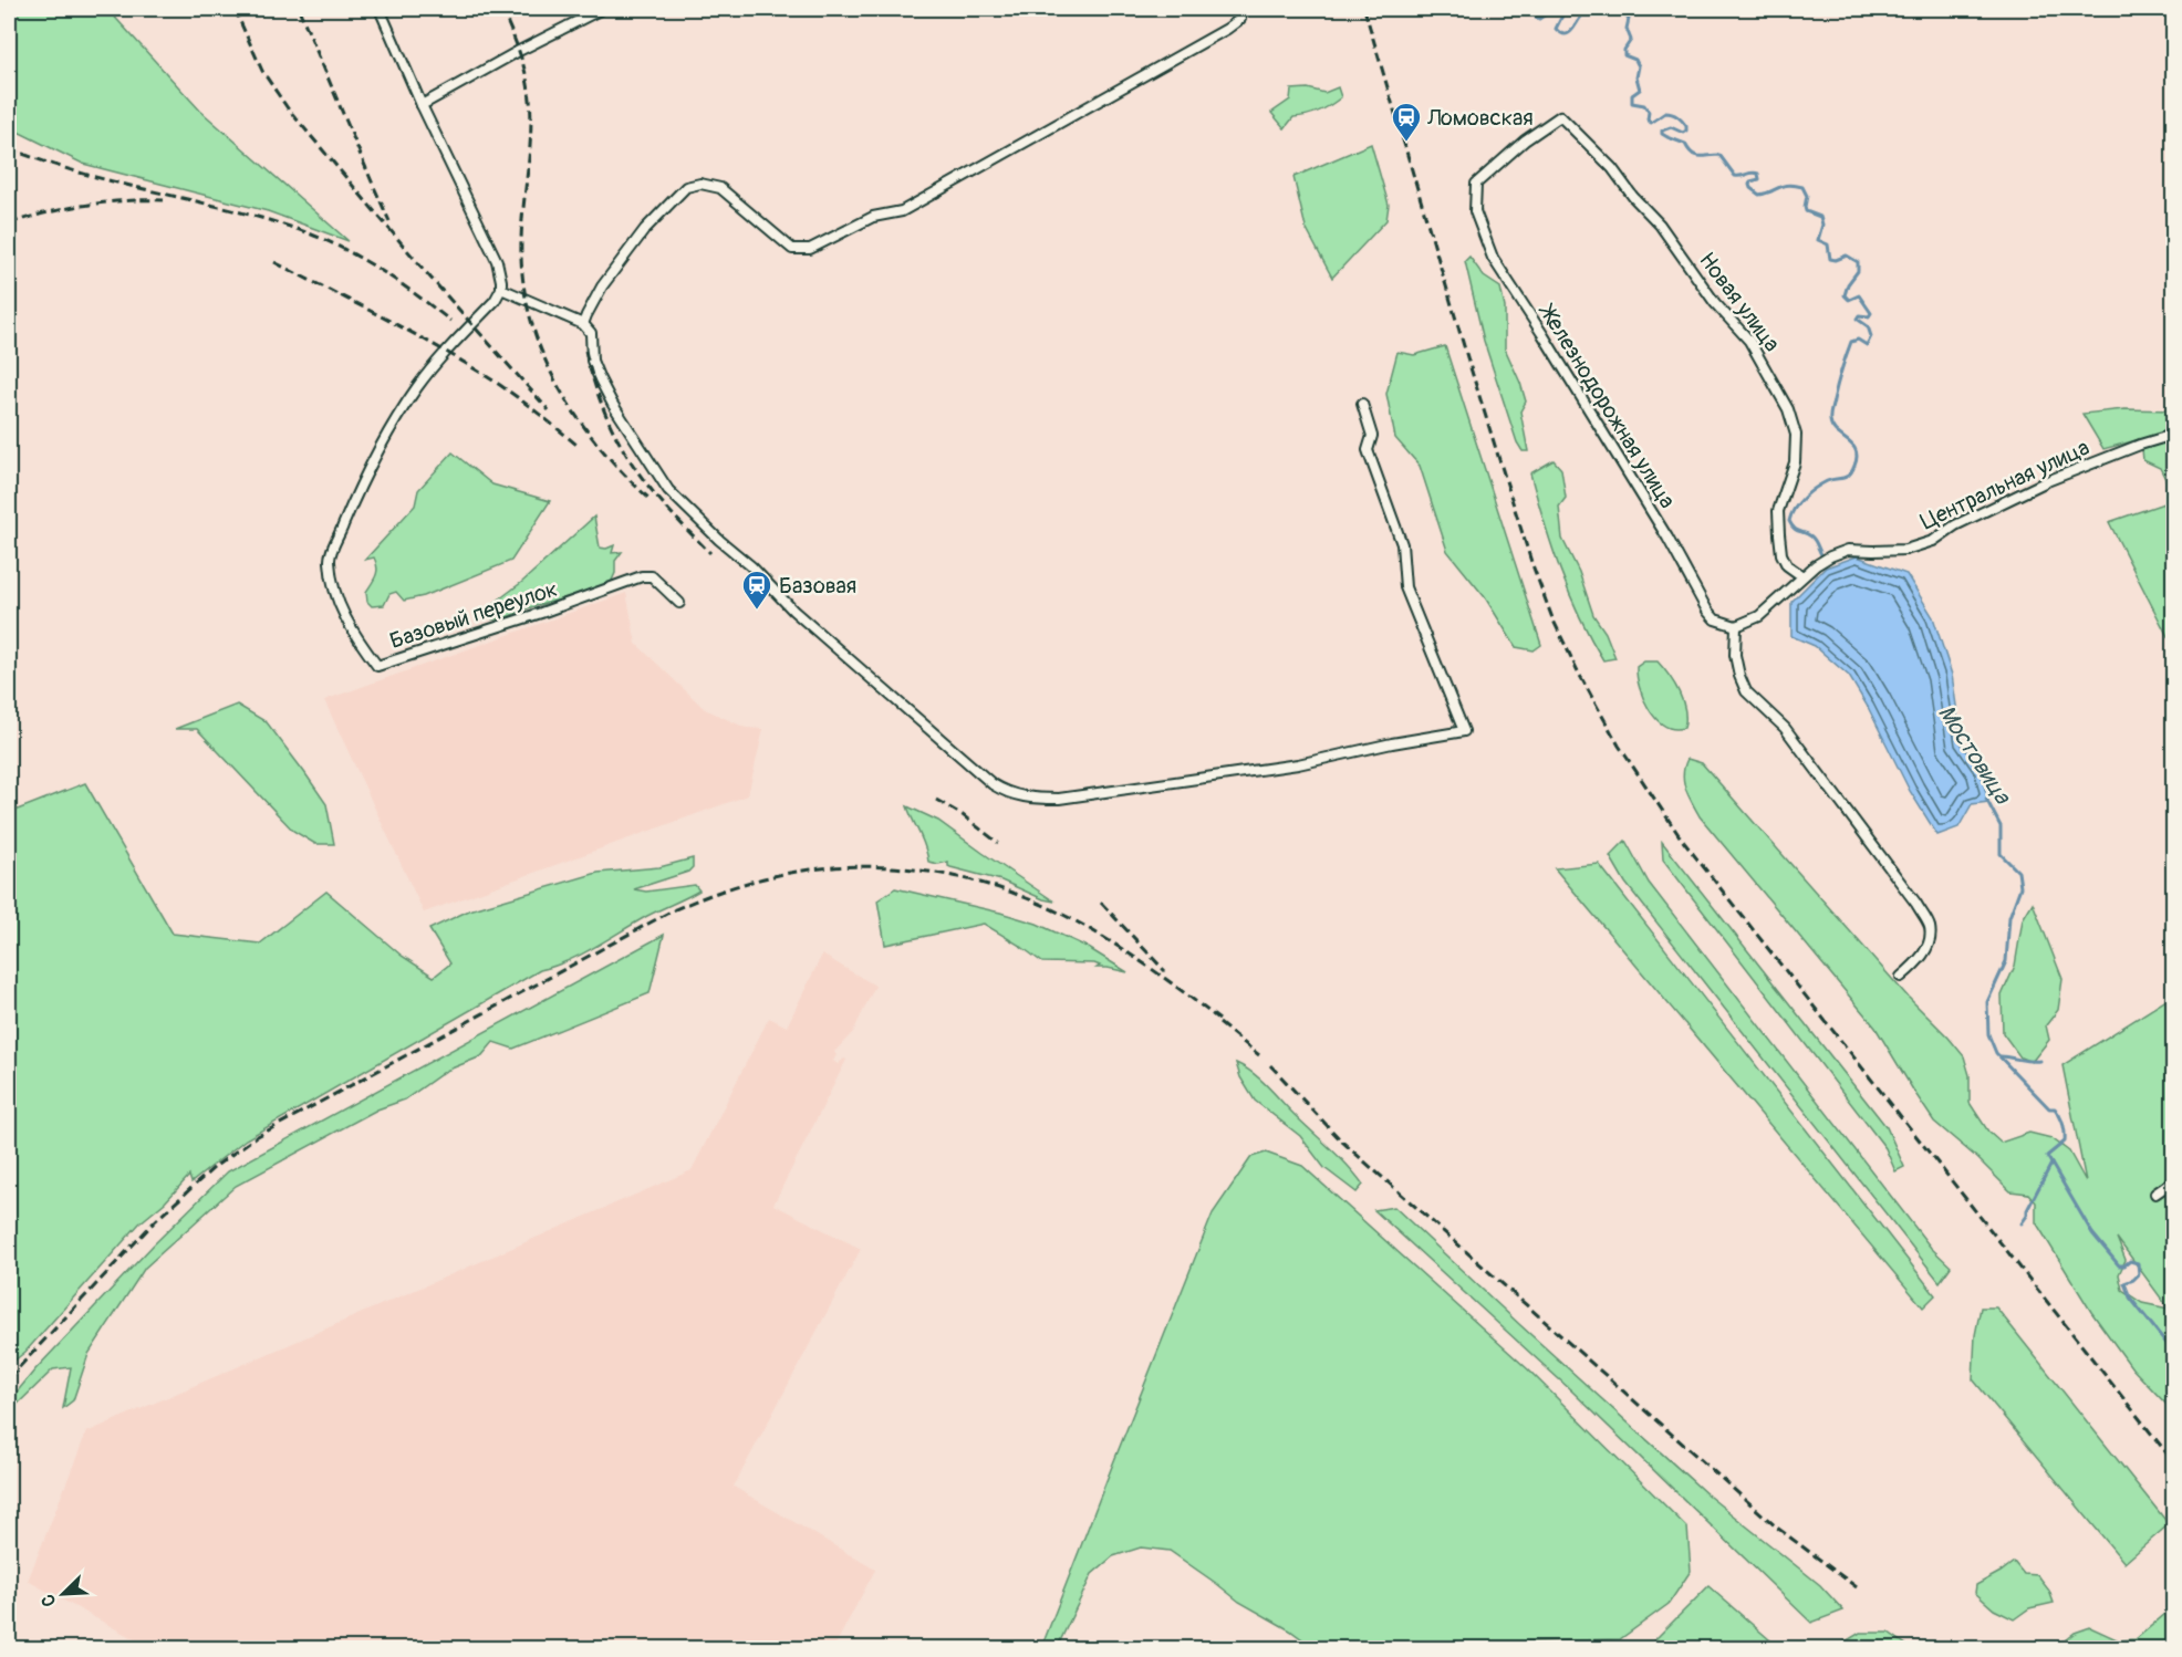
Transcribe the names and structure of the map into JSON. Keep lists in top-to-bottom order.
{
  "streets": {
    "street": [
      "Новая улица",
      "Железнодорожная улица",
      "Центральная улица",
      "Базовый переулок"
    ]
  },
  "crossings": [
    ["Новая улица", "Железнодорожная улица"],
    ["Новая улица", "Центральная улица"],
    ["Железнодорожная улица", "Центральная улица"]
  ],
  "water": ["Мостовица"],
  "places": {
    "station": ["Ломовская", "Базовая"]
  },
  "north": "bottom left"
}
